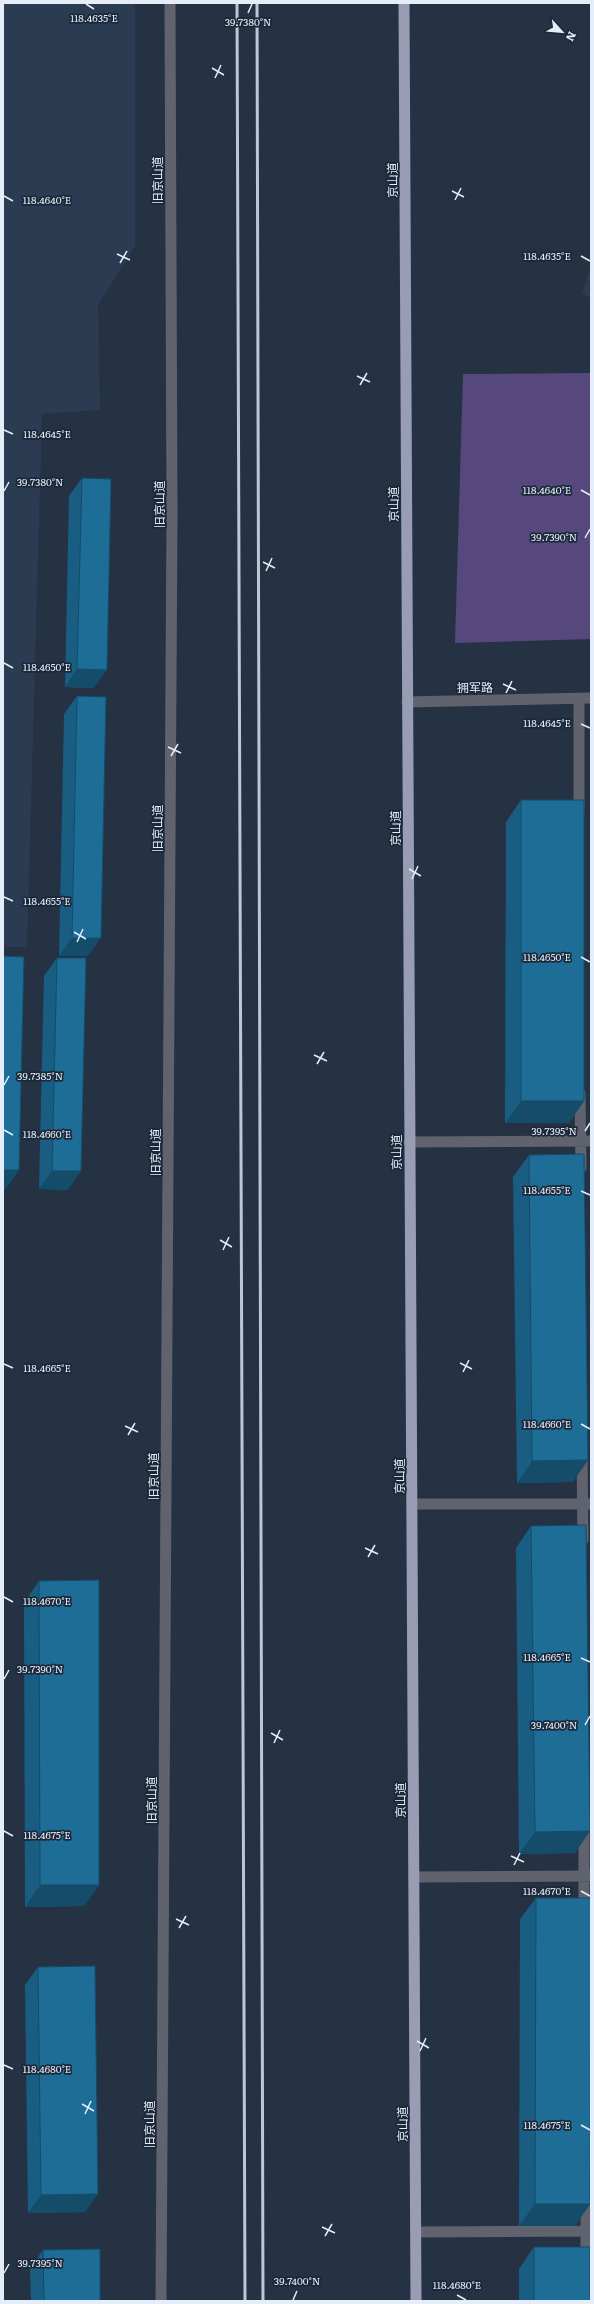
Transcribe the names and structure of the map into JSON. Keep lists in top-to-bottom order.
{
  "streets": {
    "highway": ["京山道"],
    "street": ["旧京山道", "拥军路"]
  },
  "crossings": [
    ["京山道", "拥军路"]
  ],
  "north": "bottom right",
  "coordinates": [
    "118.4635°E",
    "39.7380°N",
    "118.4640°E",
    "118.4645°E",
    "39.7390°N",
    "118.4650°E",
    "118.4655°E",
    "39.7385°N",
    "39.7395°N",
    "118.4660°E",
    "118.4665°E",
    "118.4670°E",
    "39.7400°N",
    "118.4675°E",
    "118.4680°E"
  ]
}
